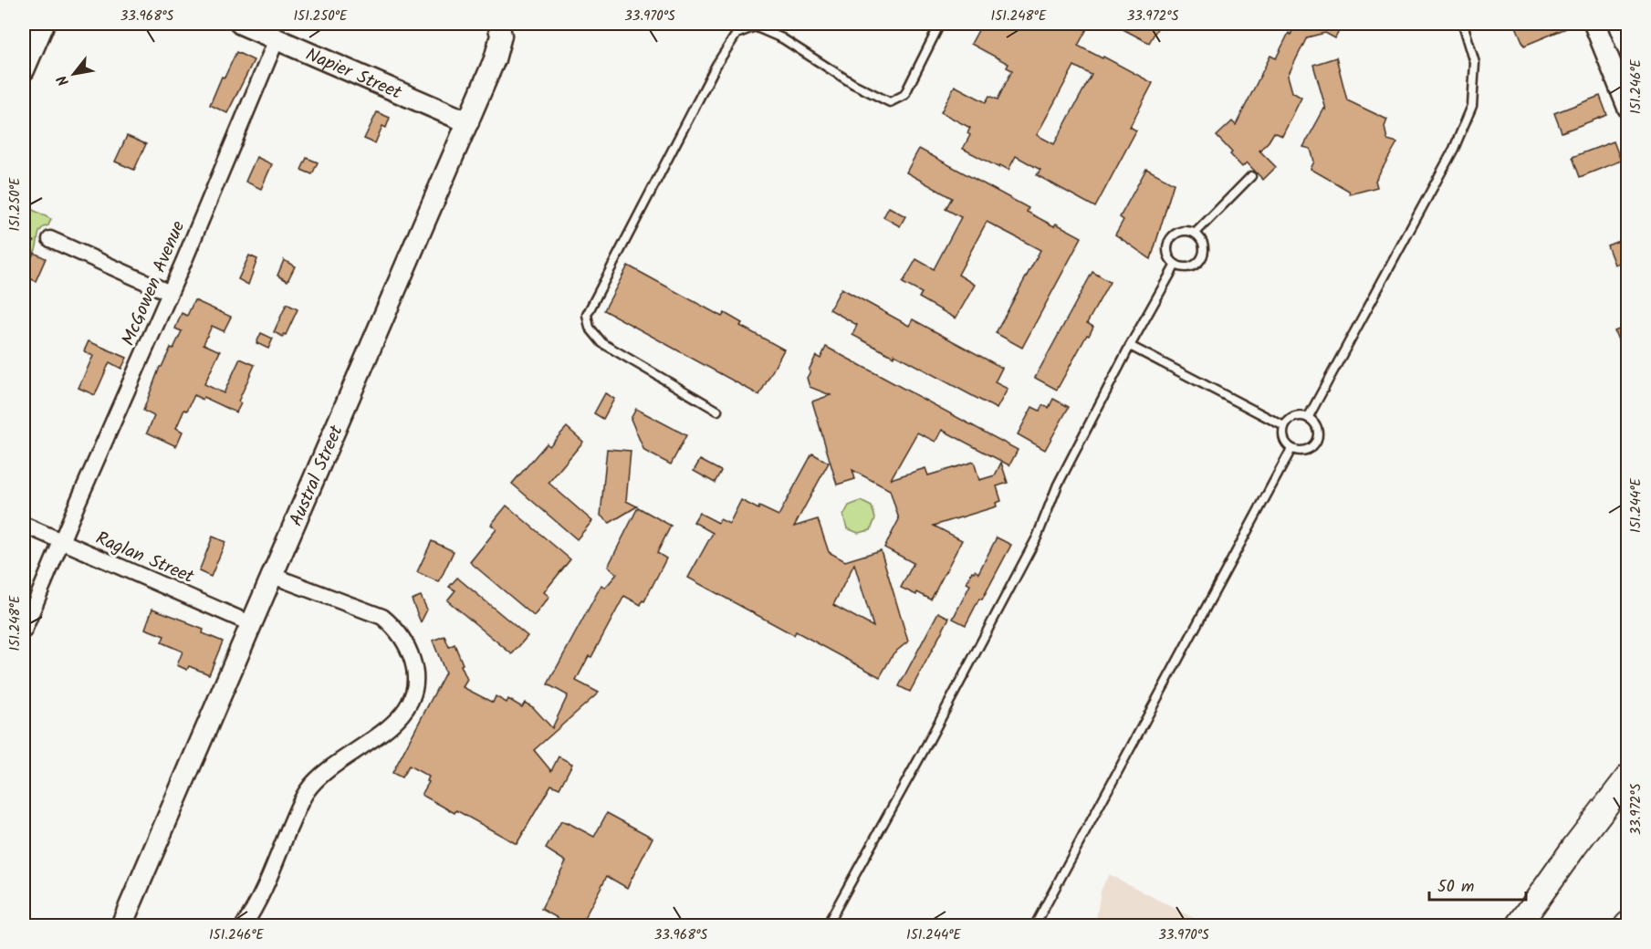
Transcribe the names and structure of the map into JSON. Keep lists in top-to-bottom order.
{
  "streets": {
    "street": [
      "Napier Street",
      "McGowen Avenue",
      "Austral Street",
      "Raglan Street"
    ]
  },
  "crossings": [
    ["Napier Street", "McGowen Avenue"],
    ["Napier Street", "Austral Street"],
    ["McGowen Avenue", "Raglan Street"],
    ["Austral Street", "Raglan Street"]
  ],
  "scale_bar": "50 m",
  "north": "bottom left",
  "coordinates": [
    "33.968°S",
    "151.250°E",
    "33.970°S",
    "151.248°E",
    "33.972°S",
    "151.246°E",
    "151.244°E"
  ]
}
